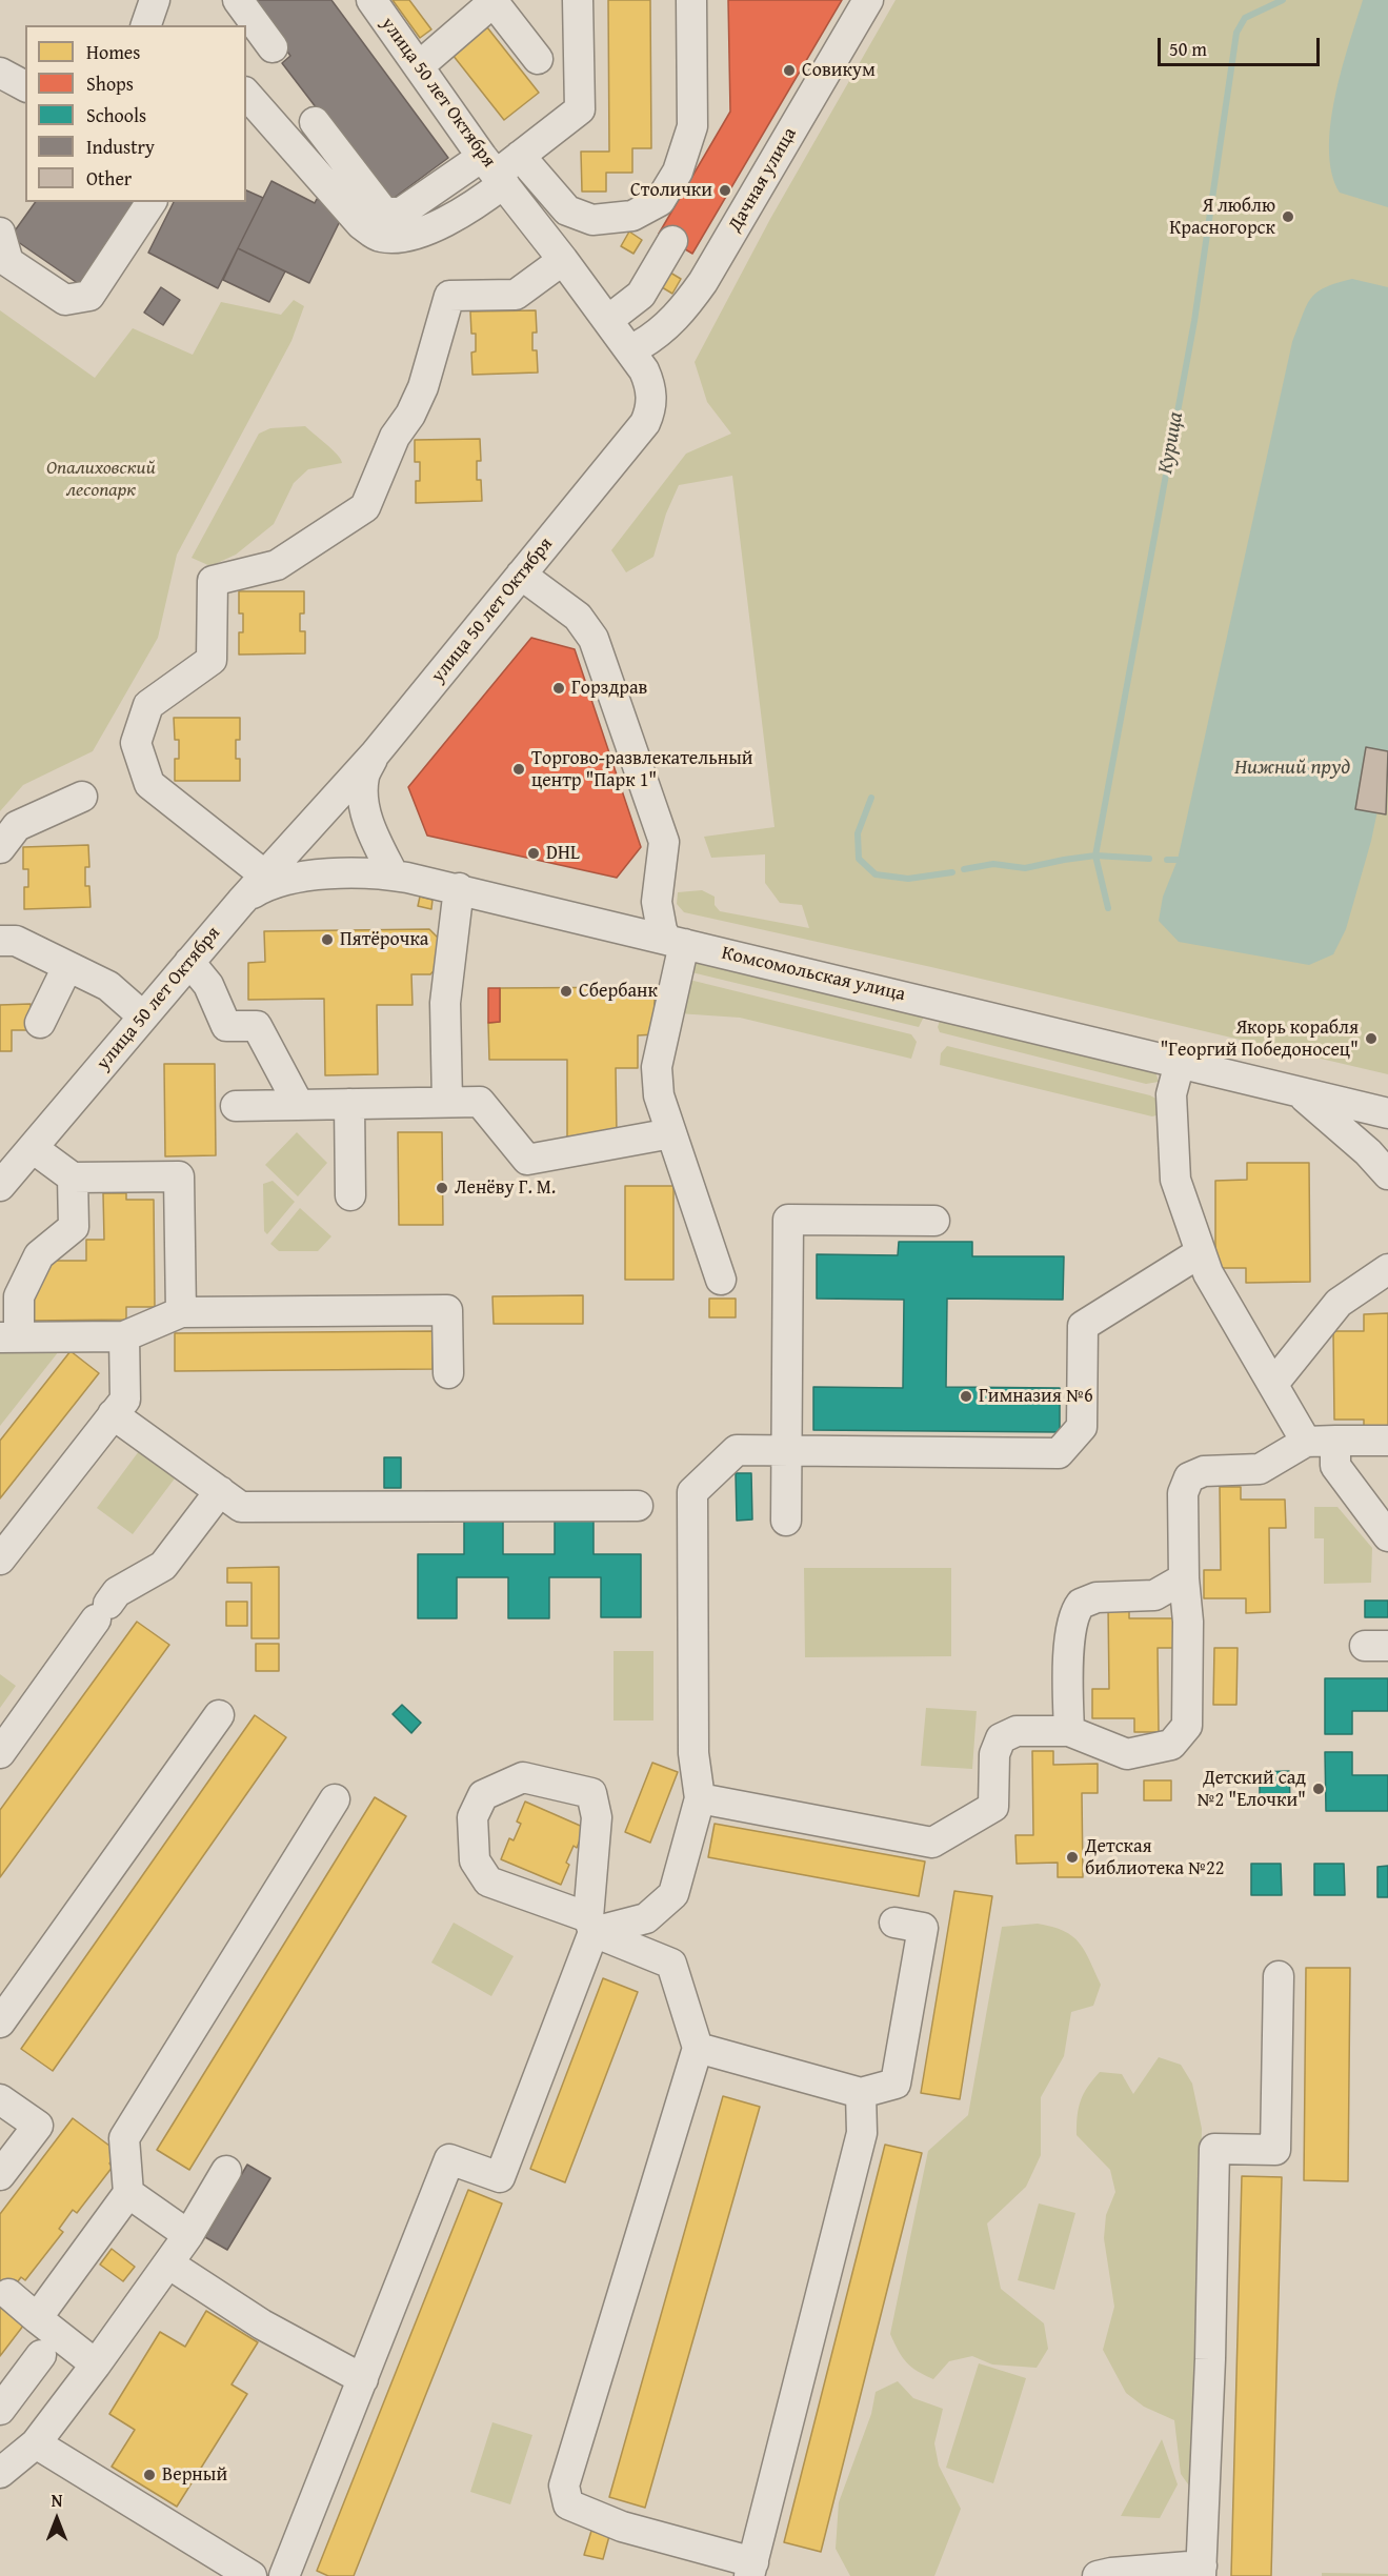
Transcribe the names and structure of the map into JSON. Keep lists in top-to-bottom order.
{
  "streets": {
    "street": ["улица 50 лет Октября", "Дачная улица", "Комсомольская улица"]
  },
  "crossings": [
    ["улица 50 лет Октября", "Комсомольская улица"]
  ],
  "water": ["Курица", "Нижний пруд"],
  "parks": ["Опалиховский лесопарк"],
  "places": [
    "Совикум",
    "Столички",
    "Я люблю Красногорск",
    "Горздрав",
    "Торгово-развлекательный центр \"Парк 1\"",
    "DHL",
    "Пятёрочка",
    "Сбербанк",
    "Якорь корабля \"Георгий Победоносец\"",
    "Ленёву Г. М.",
    "Гимназия №6",
    "Детский сад №2 \"Елочки\"",
    "Детская библиотека №22",
    "Верный"
  ],
  "legend": [
    "Homes",
    "Shops",
    "Schools",
    "Industry",
    "Other"
  ],
  "scale_bar": "50 m",
  "north": "top"
}
